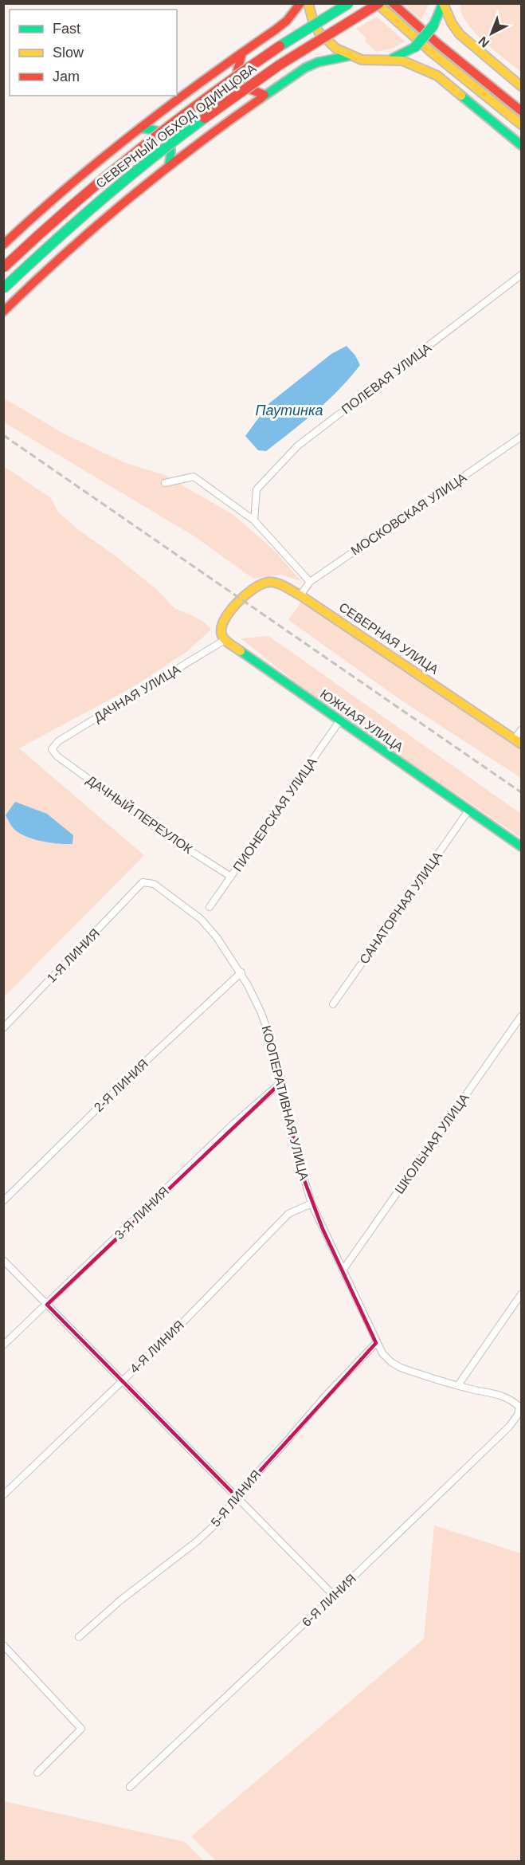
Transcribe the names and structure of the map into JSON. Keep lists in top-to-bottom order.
{
  "streets": {
    "main road": ["СЕВЕРНЫЙ ОБХОД ОДИНЦОВА", "СЕВЕРНАЯ УЛИЦА", "ЮЖНАЯ УЛИЦА"],
    "street": [
      "ПОЛЕВАЯ УЛИЦА",
      "МОСКОВСКАЯ УЛИЦА",
      "ДАЧНАЯ УЛИЦА",
      "ДАЧНЫЙ ПЕРЕУЛОК",
      "ПИОНЕРСКАЯ УЛИЦА",
      "САНАТОРНАЯ УЛИЦА",
      "1-Я ЛИНИЯ",
      "2-Я ЛИНИЯ",
      "КООПЕРАТИВНАЯ УЛИЦА",
      "ШКОЛЬНАЯ УЛИЦА",
      "3-Я ЛИНИЯ",
      "4-Я ЛИНИЯ",
      "5-Я ЛИНИЯ",
      "6-Я ЛИНИЯ"
    ]
  },
  "crossings": [
    ["МОСКОВСКАЯ УЛИЦА", "СЕВЕРНАЯ УЛИЦА"],
    ["СЕВЕРНАЯ УЛИЦА", "ДАЧНАЯ УЛИЦА"],
    ["СЕВЕРНАЯ УЛИЦА", "ЮЖНАЯ УЛИЦА"],
    ["ДАЧНАЯ УЛИЦА", "ЮЖНАЯ УЛИЦА"],
    ["ДАЧНАЯ УЛИЦА", "ДАЧНЫЙ ПЕРЕУЛОК"],
    ["ЮЖНАЯ УЛИЦА", "ПИОНЕРСКАЯ УЛИЦА"],
    ["ЮЖНАЯ УЛИЦА", "САНАТОРНАЯ УЛИЦА"],
    ["ДАЧНЫЙ ПЕРЕУЛОК", "ПИОНЕРСКАЯ УЛИЦА"],
    ["1-Я ЛИНИЯ", "КООПЕРАТИВНАЯ УЛИЦА"],
    ["2-Я ЛИНИЯ", "КООПЕРАТИВНАЯ УЛИЦА"],
    ["КООПЕРАТИВНАЯ УЛИЦА", "ШКОЛЬНАЯ УЛИЦА"],
    ["КООПЕРАТИВНАЯ УЛИЦА", "3-Я ЛИНИЯ"],
    ["КООПЕРАТИВНАЯ УЛИЦА", "4-Я ЛИНИЯ"],
    ["КООПЕРАТИВНАЯ УЛИЦА", "5-Я ЛИНИЯ"],
    ["КООПЕРАТИВНАЯ УЛИЦА", "6-Я ЛИНИЯ"]
  ],
  "water": ["Паутинка"],
  "legend": ["Fast", "Slow", "Jam"],
  "north": "bottom left"
}
